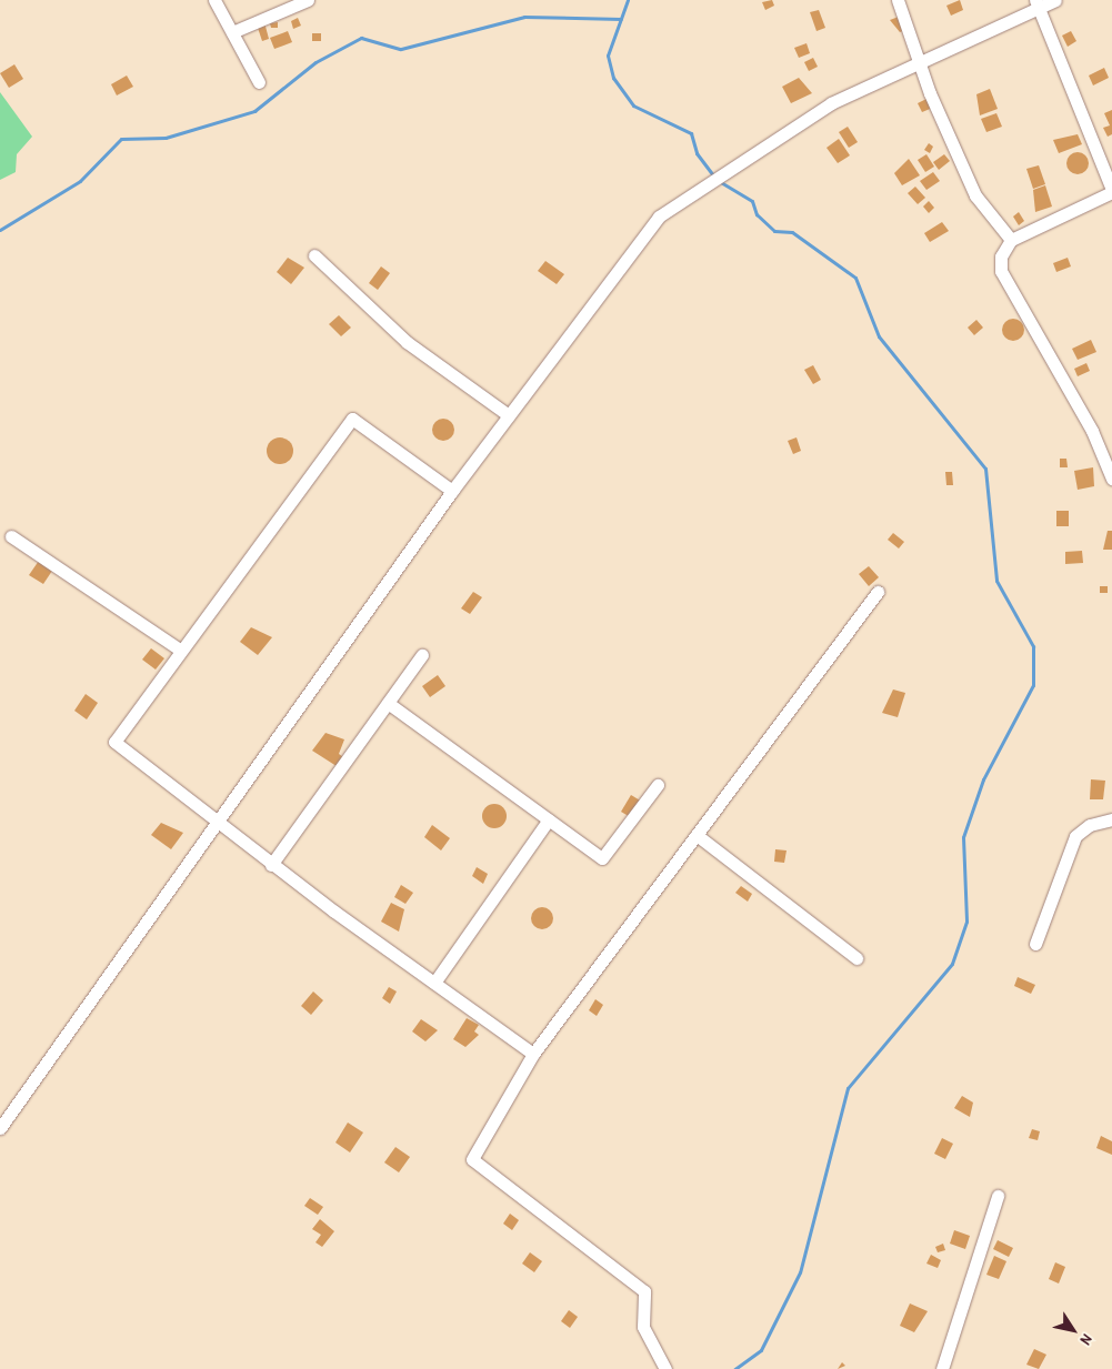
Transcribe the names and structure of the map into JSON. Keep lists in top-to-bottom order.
{
  "north": "bottom right"
}
